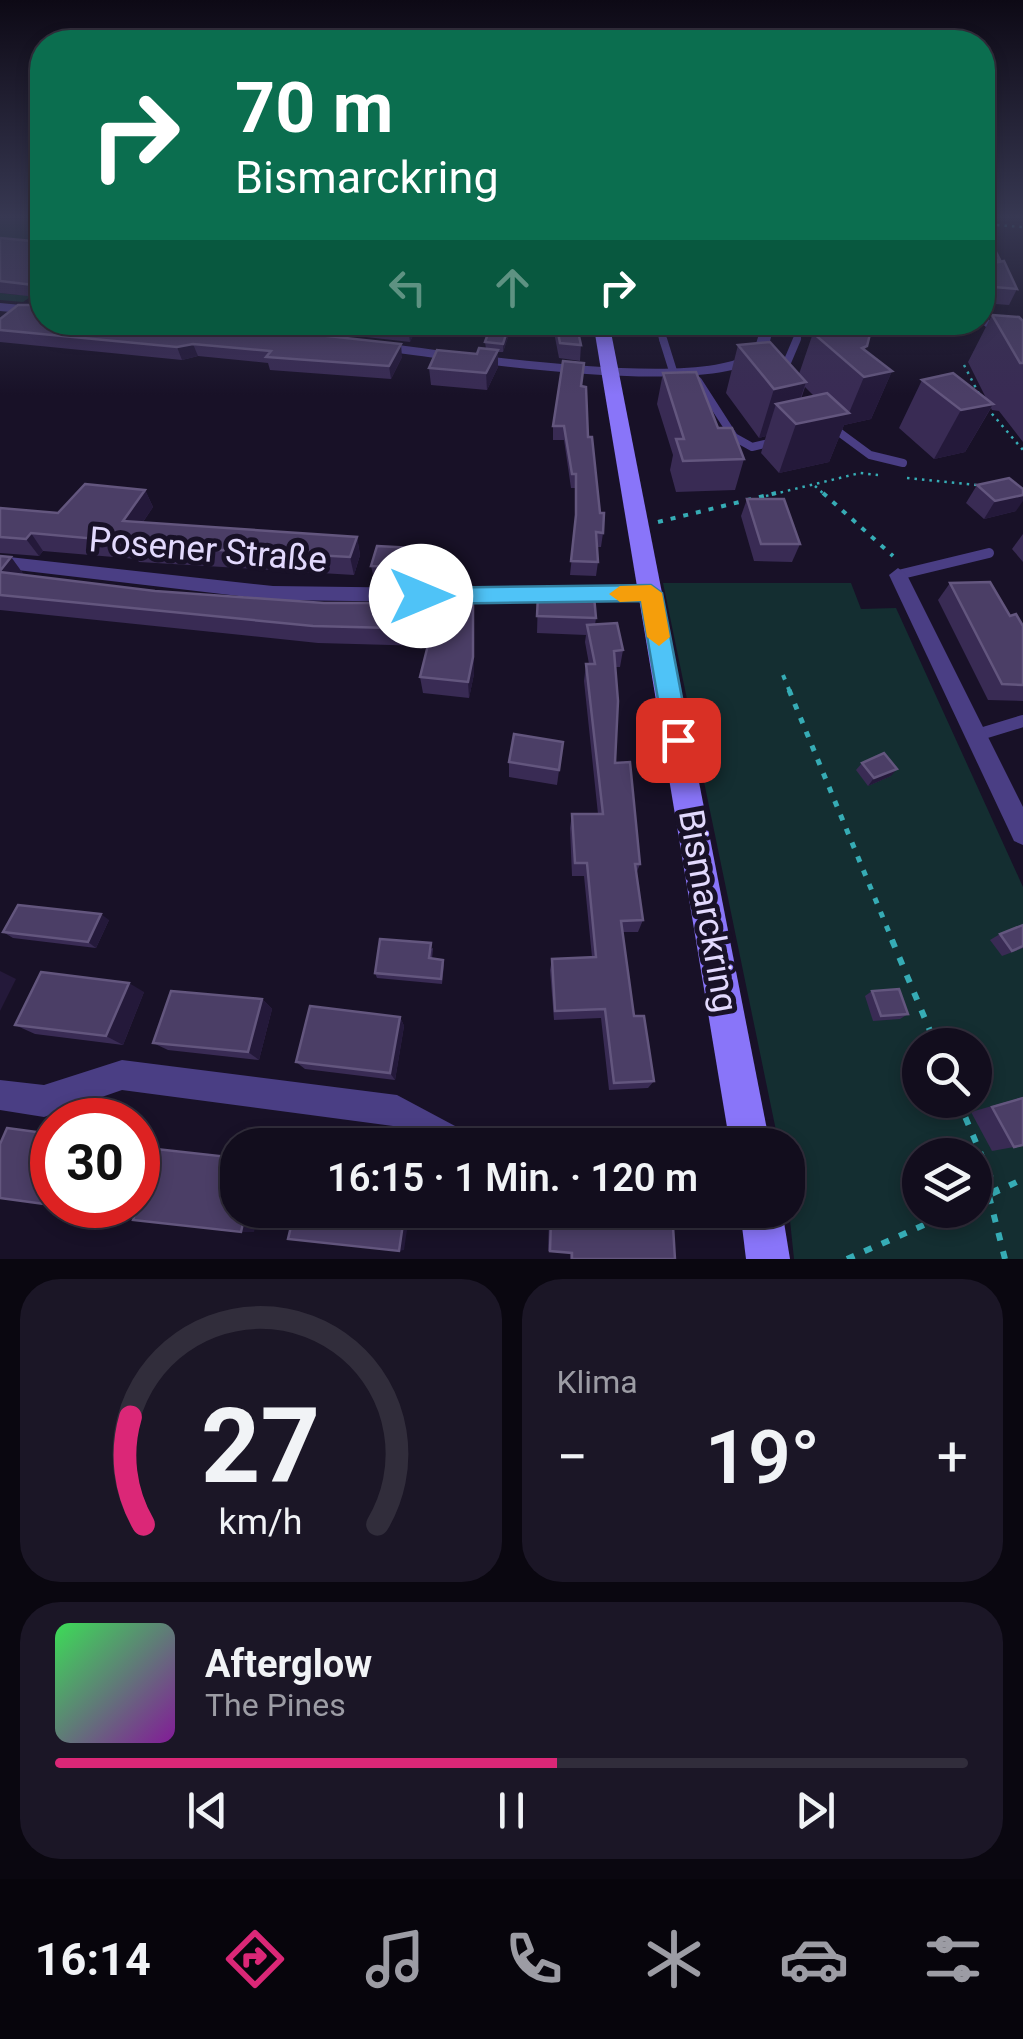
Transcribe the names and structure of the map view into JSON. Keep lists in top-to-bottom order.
{
  "streets": {
    "street": ["Posener Straße", "Bismarckring"]
  },
  "crossings": [
    ["Posener Straße", "Bismarckring"]
  ],
  "page": {
    "turn": ["70 m", "Bismarckring"],
    "limit": "30",
    "trip": "16:15 · 1 Min. · 120 m",
    "tile": "Klima",
    "heat": ["−", "19°", "+"],
    "song": ["Afterglow", "The Pines"],
    "tabs": "16:14",
    "gauge": ["27", "km/h"]
  }
}
